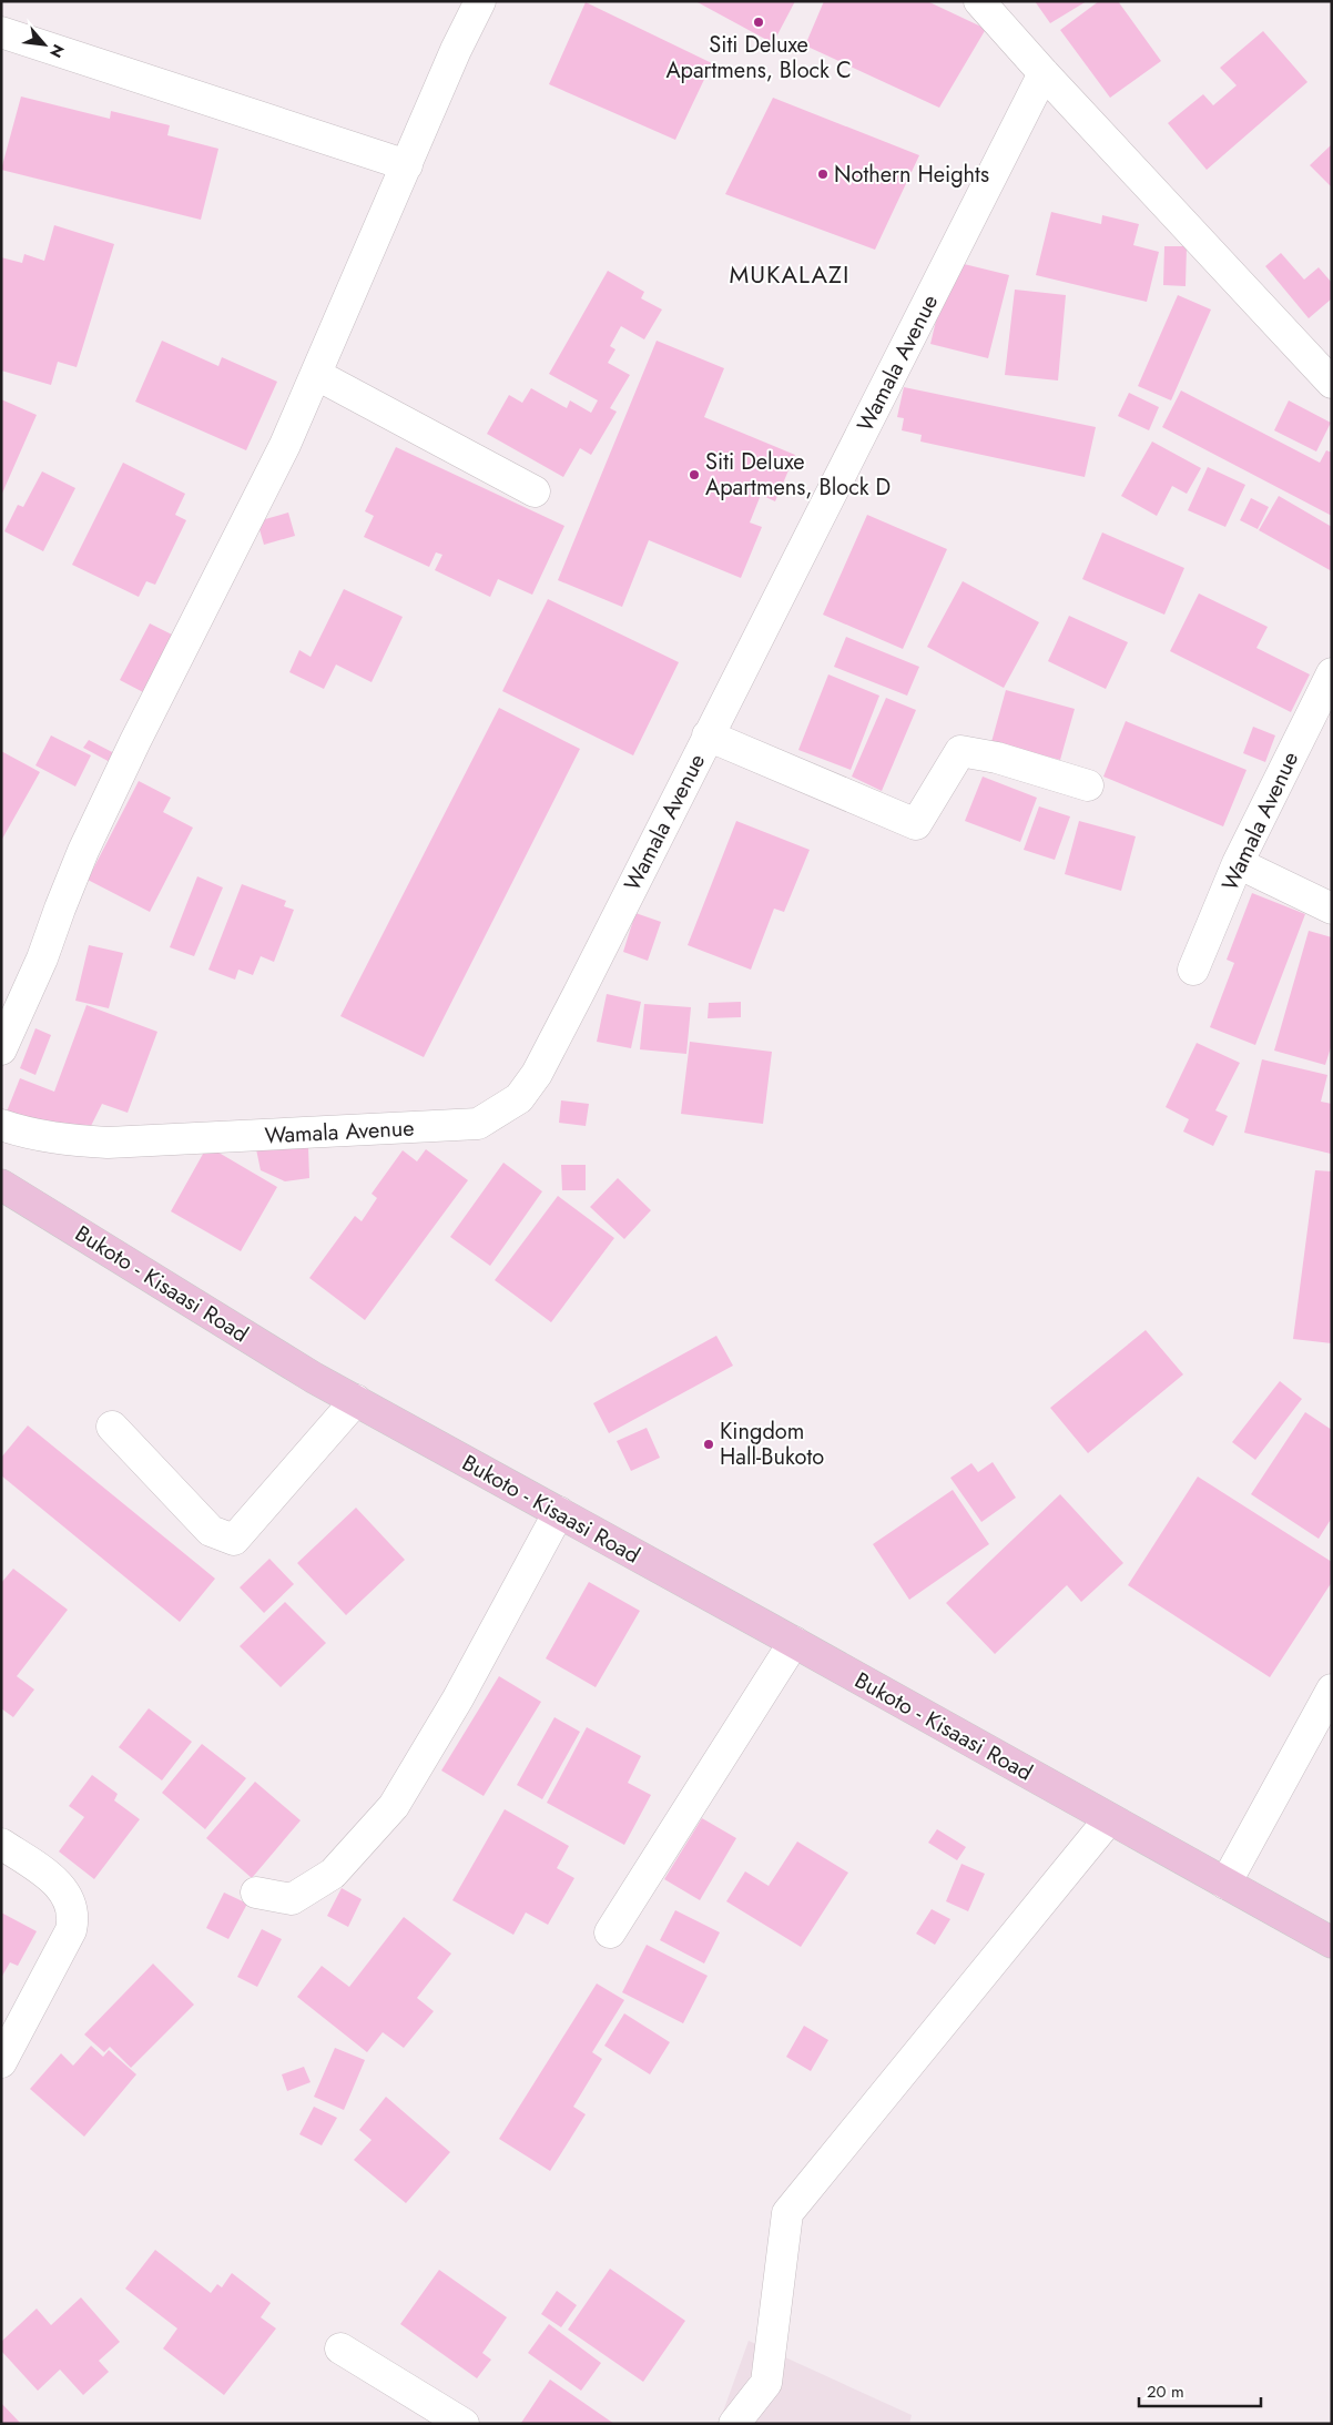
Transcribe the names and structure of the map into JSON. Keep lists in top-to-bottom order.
{
  "streets": {
    "main road": ["Bukoto - Kisaasi Road"],
    "street": ["Wamala Avenue"]
  },
  "districts": ["MUKALAZI"],
  "places": [
    "Siti Deluxe Apartmens, Block C",
    "Nothern Heights",
    "Siti Deluxe Apartmens, Block D",
    "Kingdom Hall-Bukoto"
  ],
  "scale_bar": "20 m",
  "north": "bottom right"
}
